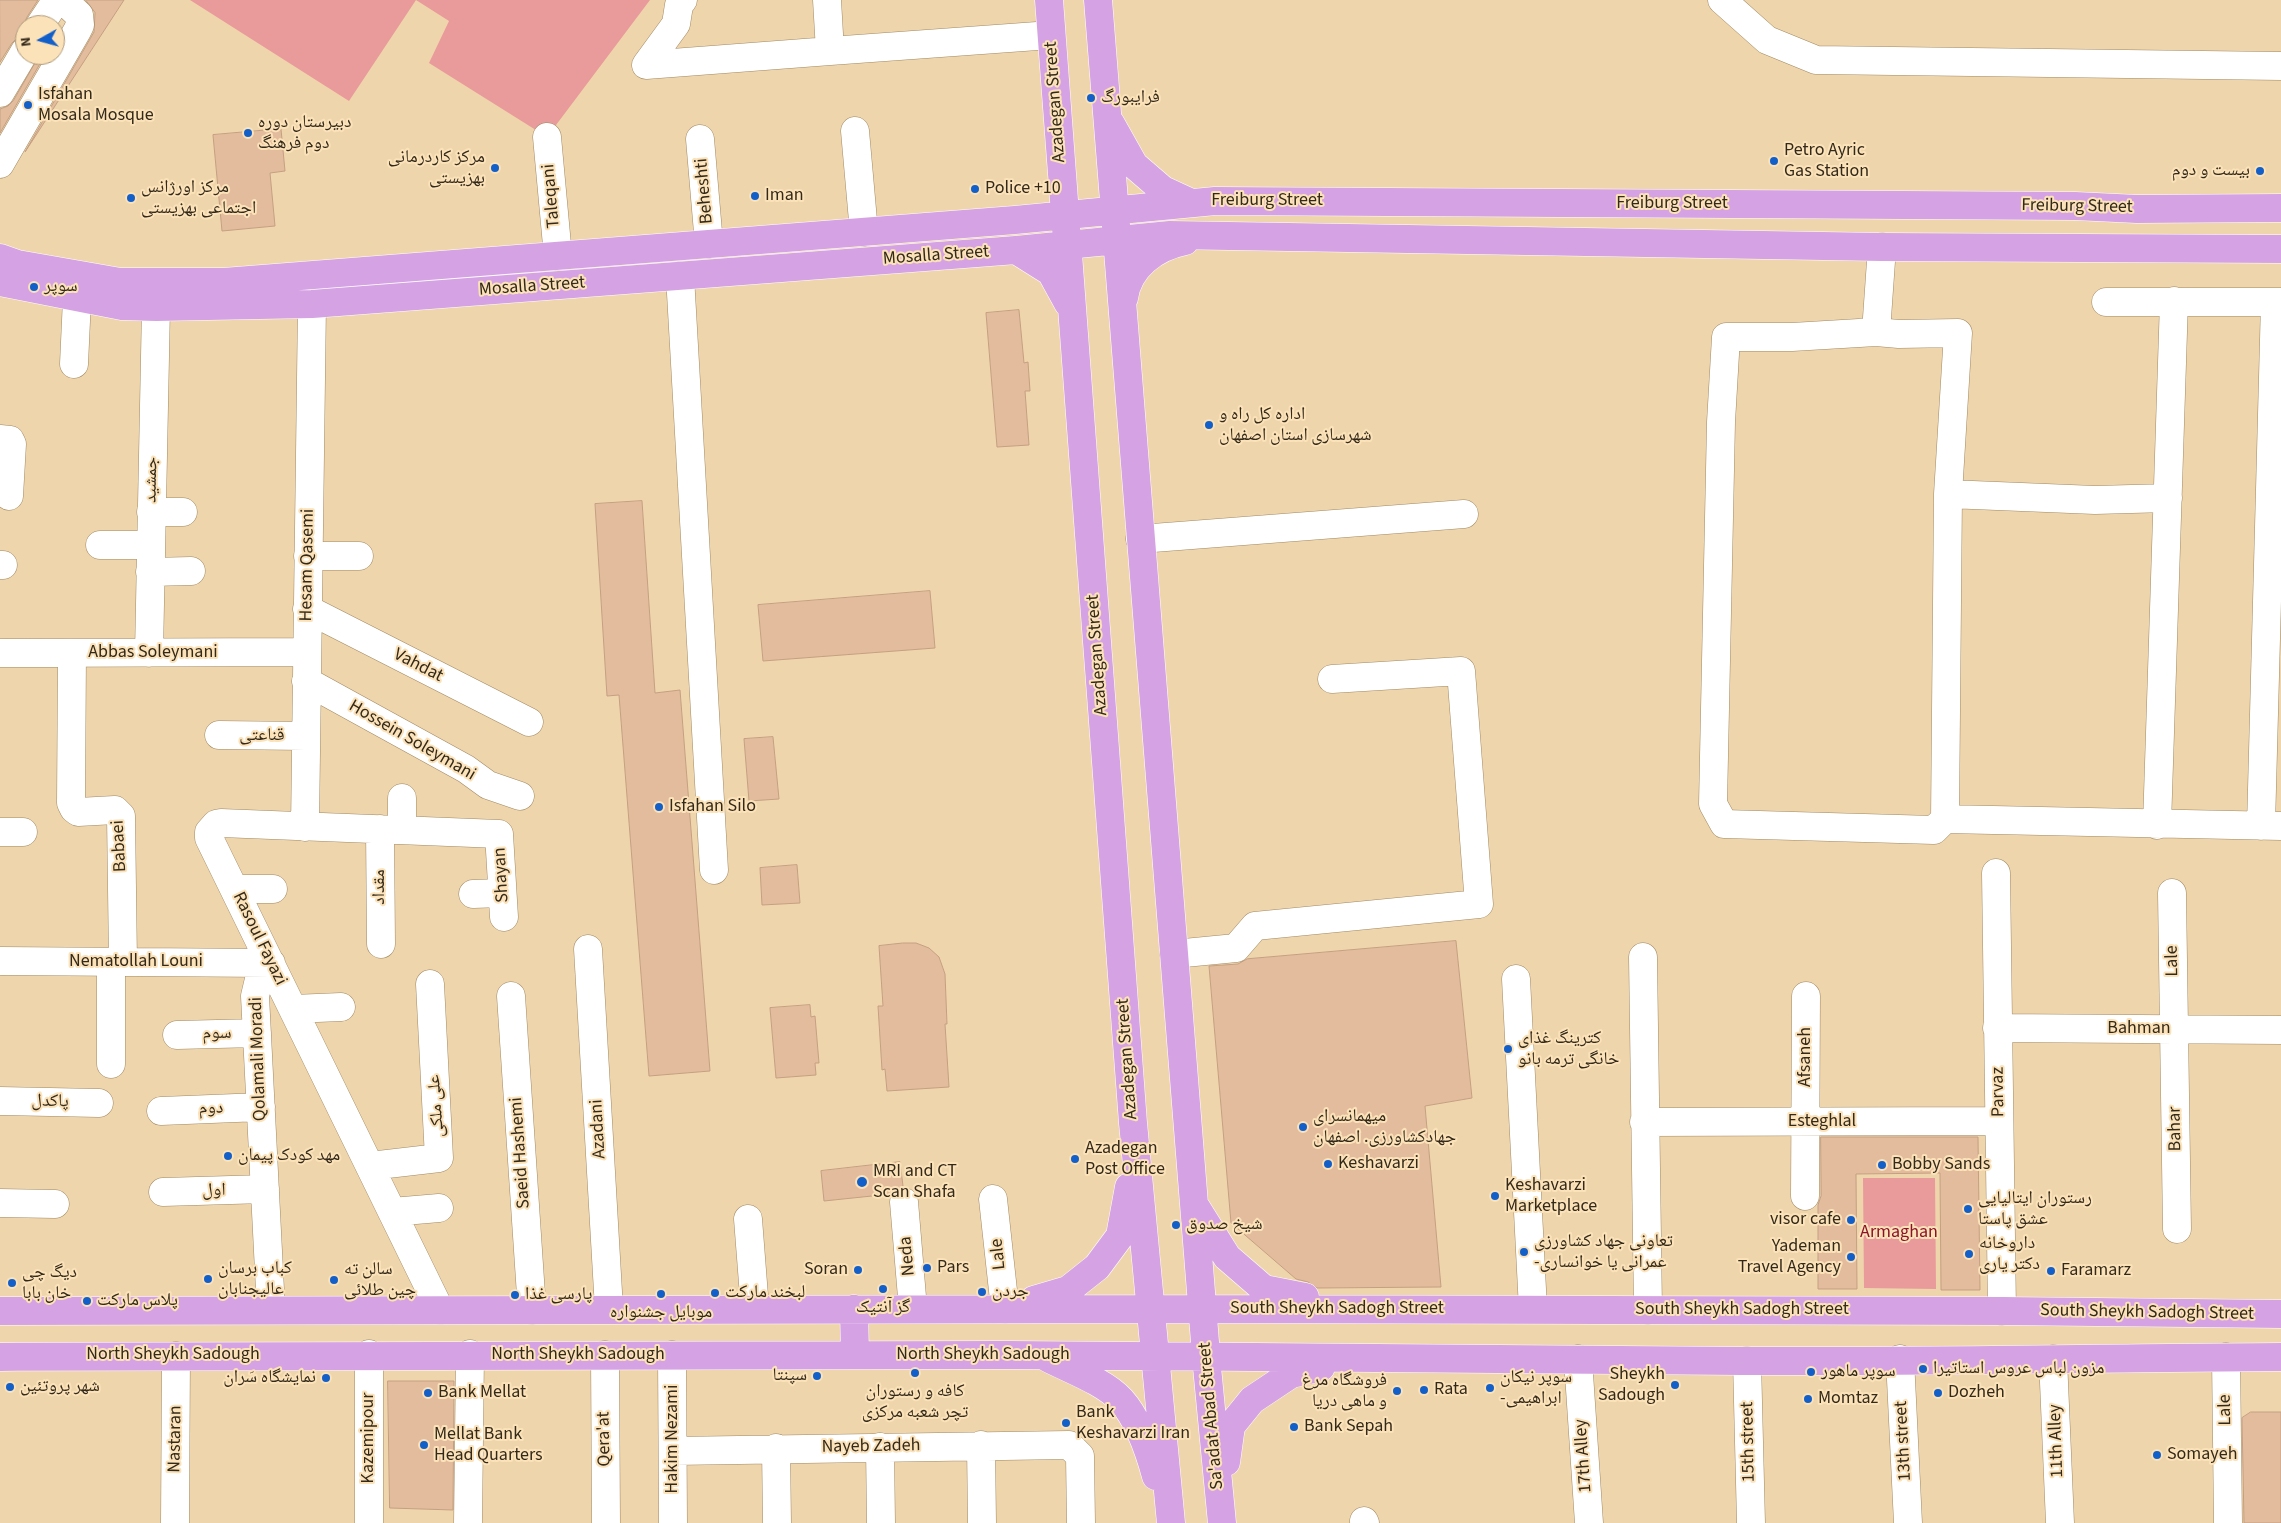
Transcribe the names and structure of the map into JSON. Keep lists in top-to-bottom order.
{
  "streets": {
    "main road": [
      "Azadegan Street",
      "Freiburg Street",
      "Mosalla Street",
      "South Sheykh Sadogh Street",
      "North Sheykh Sadough",
      "Sa'adat Abad Street"
    ],
    "street": [
      "Beheshti",
      "Taleqani",
      "جمشید",
      "Hesam Qasemi",
      "Abbas Soleymani",
      "Vahdat",
      "قناعتی",
      "Hossein Soleymani",
      "Babaei",
      "Shayan",
      "مقداد",
      "Rasoul Fayazi",
      "Lale",
      "Nematollah Louni",
      "Bahman",
      "سوم",
      "Afsaneh",
      "Qolamali Moradi",
      "Parvaz",
      "پاکدل",
      "علی ملکی",
      "دوم",
      "Esteghlal",
      "Azadani",
      "Bahar",
      "Saeid Hashemi",
      "اول",
      "Neda",
      "Kazemipour",
      "Nastaran",
      "Qera'at",
      "Hakim Nezami",
      "13th street",
      "11th Alley",
      "15th street",
      "Nayeb Zadeh",
      "17th Alley"
    ]
  },
  "crossings": [
    ["Azadegan Street", "Freiburg Street"],
    ["Azadegan Street", "Mosalla Street"],
    ["Azadegan Street", "South Sheykh Sadogh Street"],
    ["Beheshti", "Mosalla Street"],
    ["Taleqani", "Mosalla Street"],
    ["Freiburg Street", "Mosalla Street"],
    ["Mosalla Street", "جمشید"],
    ["Mosalla Street", "Hesam Qasemi"],
    ["جمشید", "Abbas Soleymani"],
    ["Hesam Qasemi", "Abbas Soleymani"],
    ["Hesam Qasemi", "Vahdat"],
    ["Hesam Qasemi", "قناعتی"],
    ["Hesam Qasemi", "Hossein Soleymani"],
    ["Hesam Qasemi", "Rasoul Fayazi"],
    ["Abbas Soleymani", "Babaei"],
    ["Babaei", "Nematollah Louni"],
    ["Shayan", "Rasoul Fayazi"],
    ["مقداد", "Rasoul Fayazi"],
    ["Rasoul Fayazi", "Nematollah Louni"],
    ["Rasoul Fayazi", "Qolamali Moradi"],
    ["Rasoul Fayazi", "علی ملکی"],
    ["Lale", "Bahman"],
    ["Lale", "Bahar"],
    ["Nematollah Louni", "Qolamali Moradi"],
    ["Bahman", "Parvaz"],
    ["Bahman", "Bahar"],
    ["سوم", "Qolamali Moradi"],
    ["Afsaneh", "Esteghlal"],
    ["Qolamali Moradi", "دوم"],
    ["Qolamali Moradi", "اول"],
    ["Parvaz", "Esteghlal"],
    ["Parvaz", "South Sheykh Sadogh Street"],
    ["South Sheykh Sadogh Street", "Sa'adat Abad Street"],
    ["North Sheykh Sadough", "Sa'adat Abad Street"],
    ["North Sheykh Sadough", "Kazemipour"],
    ["North Sheykh Sadough", "Nastaran"],
    ["North Sheykh Sadough", "Qera'at"],
    ["North Sheykh Sadough", "Hakim Nezami"],
    ["Hakim Nezami", "Nayeb Zadeh"]
  ],
  "parks": ["Armaghan"],
  "places": [
    "فرایبورگ",
    "Isfahan Mosala Mosque",
    "دبیرستان دوره دوم فرهنگ",
    "Petro Ayric Gas Station",
    "مرکز کاردرمانی بهزیستی",
    "بیست و دوم",
    "Police +10",
    "Iman",
    "مرکز اورژانس اجتماعی بهزیستی",
    "سوپر",
    "اداره کل راه و شهرسازی استان اصفهان",
    "Isfahan Silo",
    "کترینگ غذای خانگی ترمه بانو",
    "میهمانسرای جهادکشاورزی. اصفهان",
    "مهد کودک پیمان",
    "Azadegan Post Office",
    "Keshavarzi",
    "Bobby Sands",
    "MRI and CT Scan Shafa",
    "Keshavarzi Marketplace",
    "رستوران ایتالیایی عشق پاستا",
    "visor cafe",
    "شیخ صدوق",
    "تعاونی جهاد کشاورزی -عمرانی یا خوانساری",
    "داروخانه دکتر یاری",
    "Yademan Travel Agency",
    "Pars",
    "Soran",
    "Faramarz",
    "کباب برسان عالیجنابان",
    "سالن ته چین طلائی",
    "دیگ چی خان بابا",
    "گز آنتیک",
    "جردن",
    "لبخند مارکت",
    "موبایل جشنواره",
    "پارسی غذا",
    "پلاس مارکت",
    "مزون لباس عروس استاتیرا",
    "سوپر ماهور",
    "کافه و رستوران تچر شعبه مرکزی",
    "سپنتا",
    "نمایشگاه سَران",
    "Sheykh Sadough",
    "شهر پروتئین",
    "سوپر نیکان -ابراهیمی",
    "Rata",
    "فروشگاه مرغ و ماهی دریا",
    "Bank Mellat",
    "Dozheh",
    "Momtaz",
    "Bank Keshavarzi Iran",
    "Bank Sepah",
    "Mellat Bank Head Quarters",
    "Somayeh"
  ],
  "north": "left"
}
